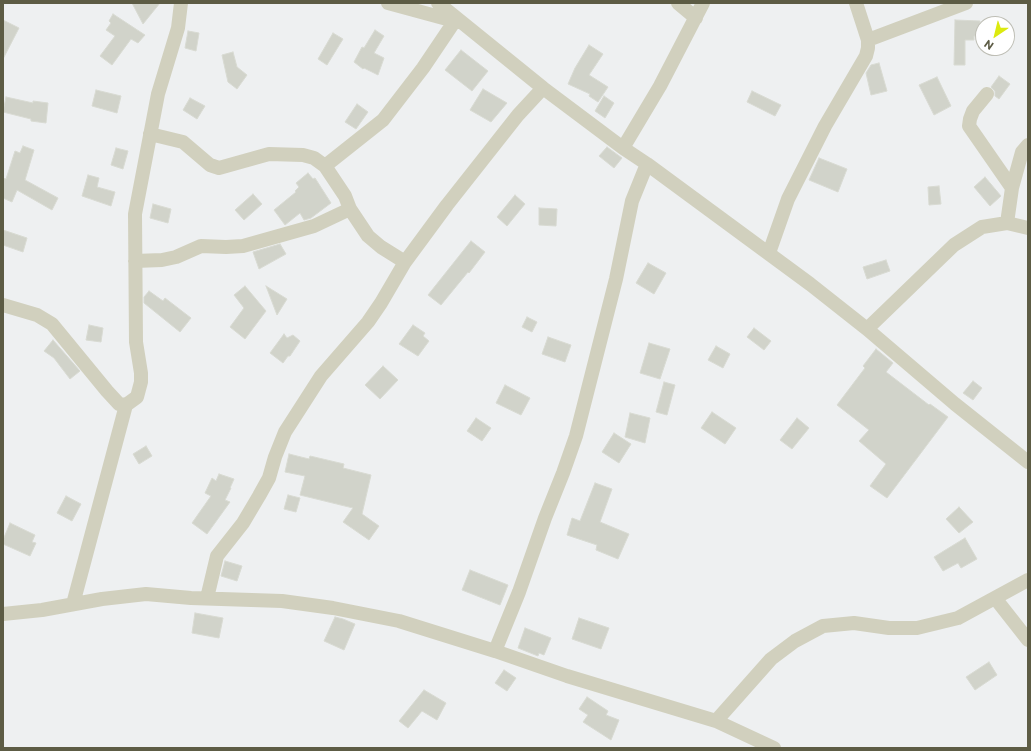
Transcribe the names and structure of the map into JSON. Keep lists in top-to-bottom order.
{
  "north": "bottom left"
}
